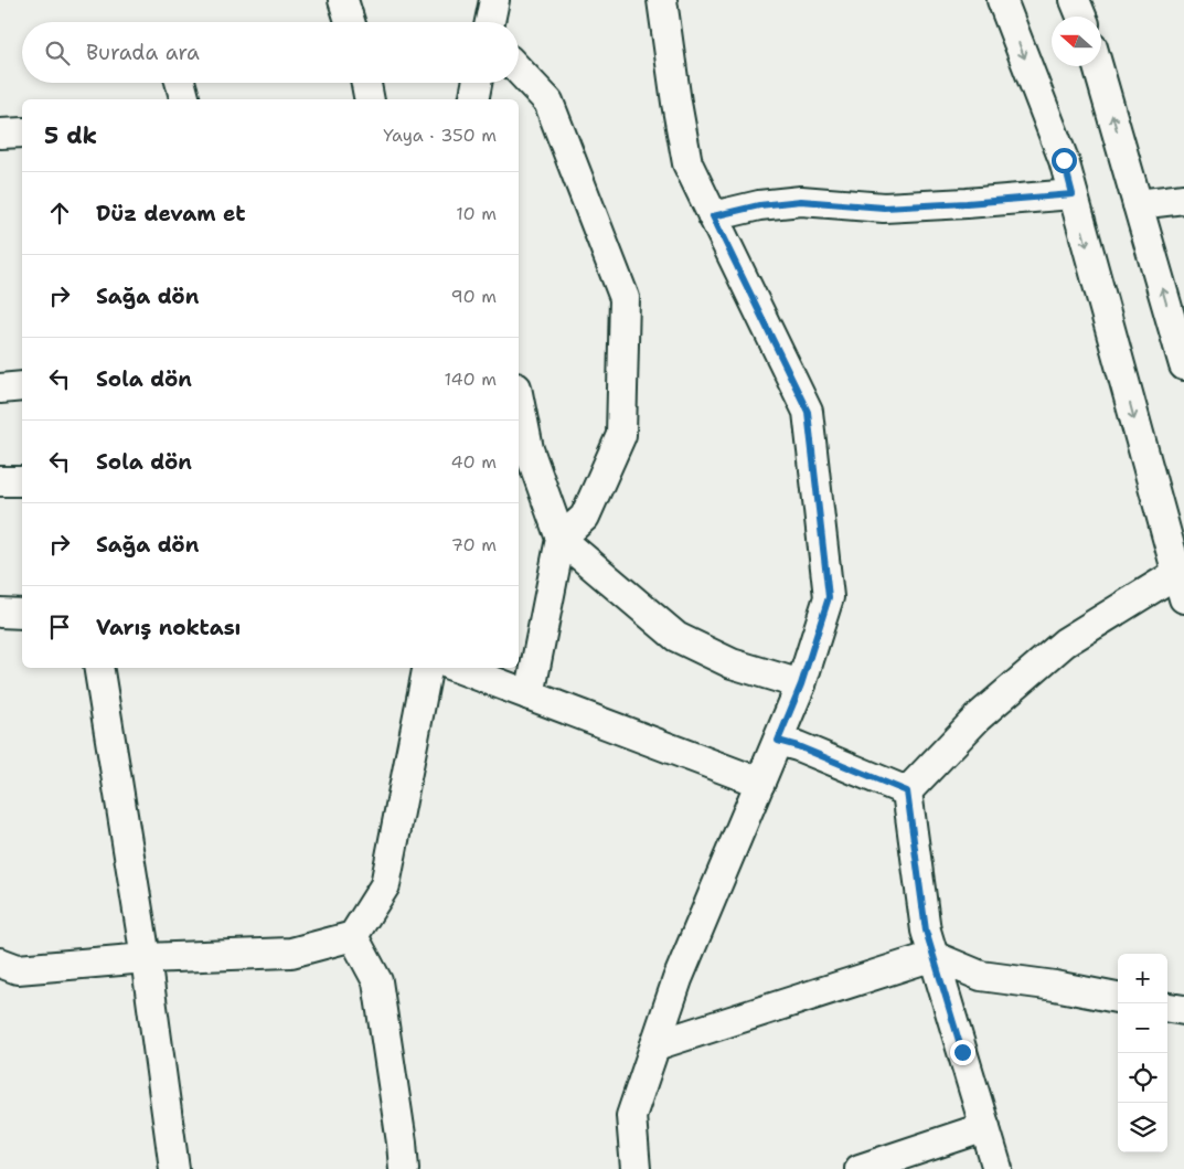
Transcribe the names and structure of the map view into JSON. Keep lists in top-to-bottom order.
{
  "north": "left",
  "page": {
    "search": "Burada ara",
    "heading": ["5 dk", "Yaya · 350 m"],
    "list": [
      ["Düz devam et", "10 m"],
      ["Sağa dön", "90 m"],
      ["Sola dön", "140 m"],
      ["Sola dön", "40 m"],
      ["Sağa dön", "70 m"],
      "Varış noktası"
    ],
    "map_buttons": ["+", "−"]
  }
}
